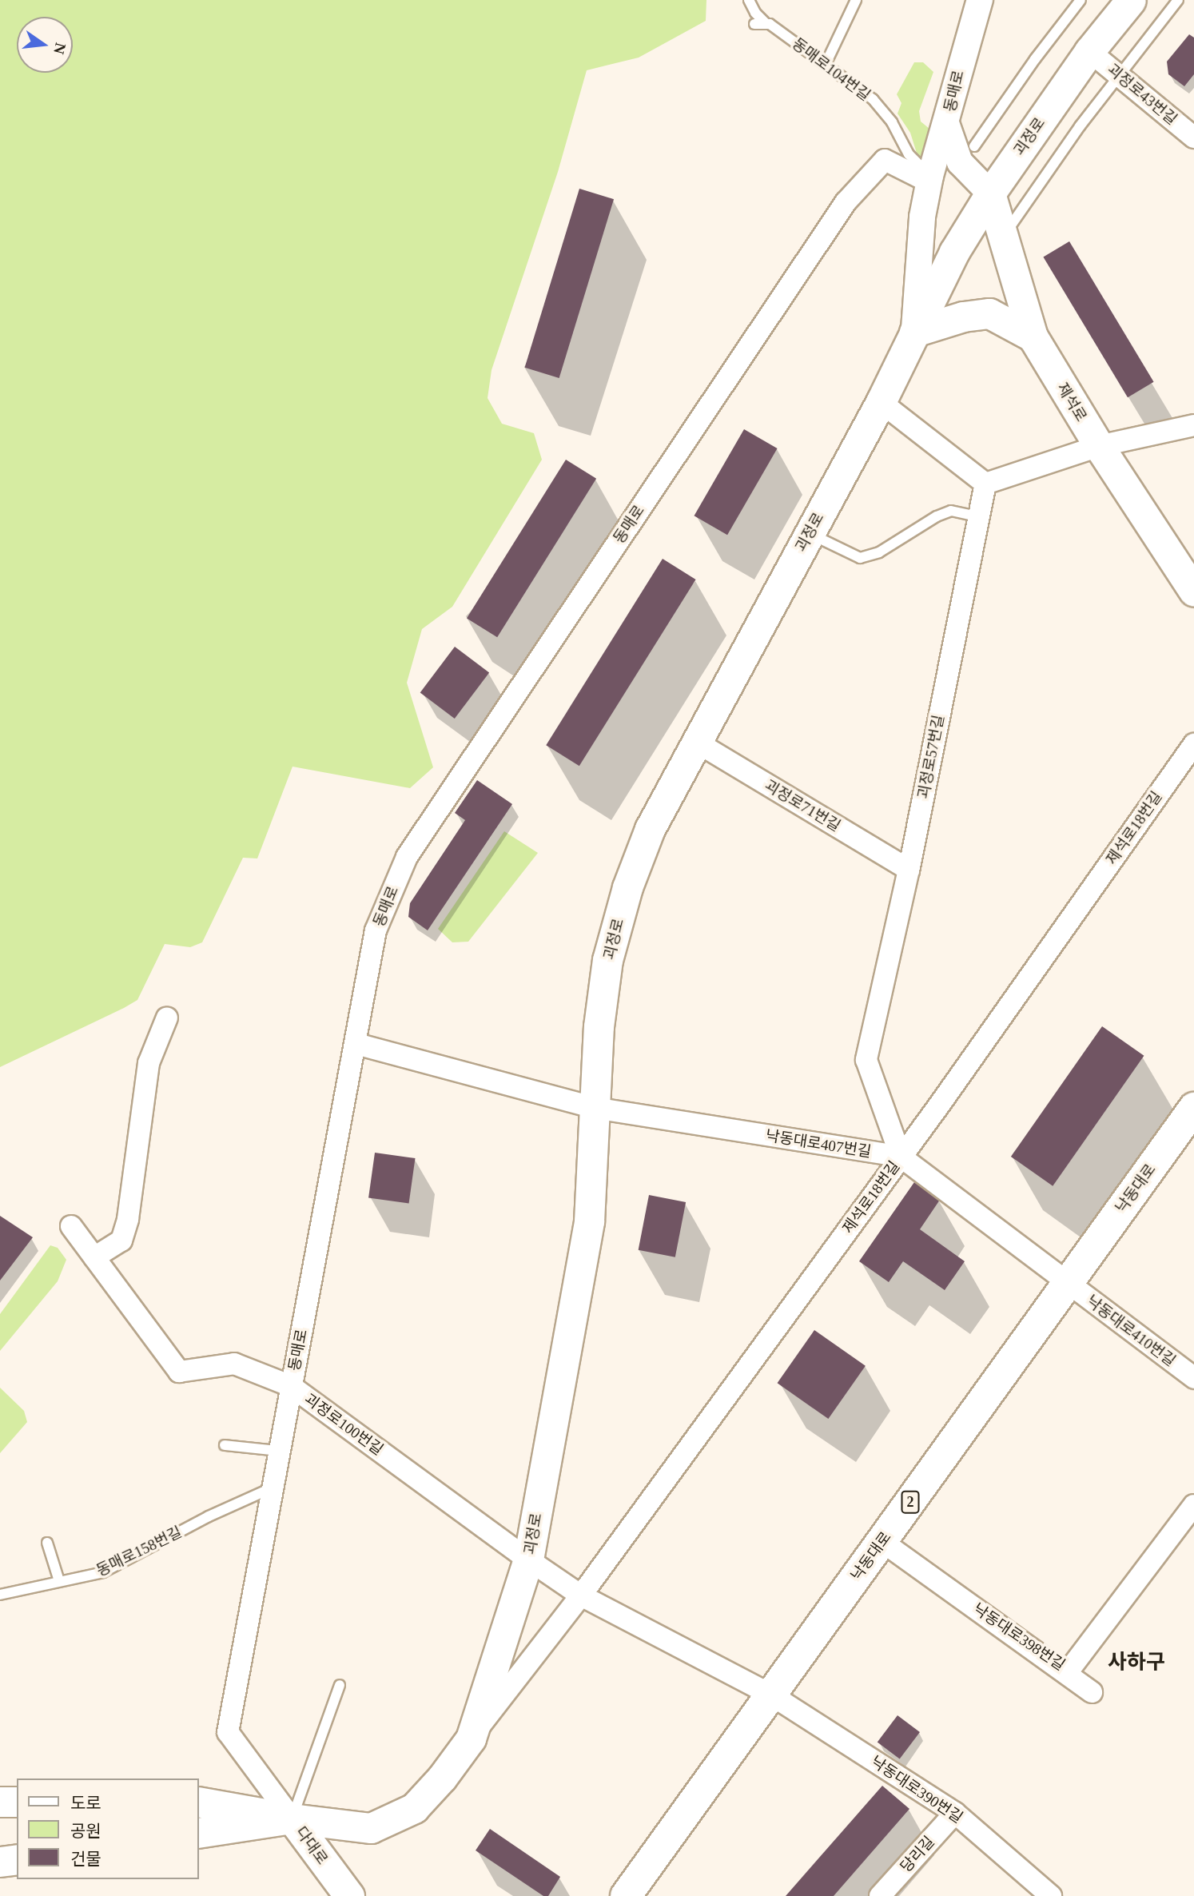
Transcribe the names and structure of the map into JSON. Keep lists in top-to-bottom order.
{
  "streets": {
    "main road": [
      "괴정로",
      "제석로",
      "낙동대로",
      "2",
      "다대로"
    ],
    "street": [
      "동매로",
      "괴정로43번길",
      "괴정로57번길",
      "괴정로71번길",
      "제석로18번길",
      "낙동대로407번길",
      "낙동대로410번길",
      "괴정로100번길",
      "낙동대로398번길",
      "낙동대로390번길",
      "당리길"
    ],
    "lane": ["동매로104번길", "동매로158번길"]
  },
  "crossings": [
    ["동매로104번길", "동매로"],
    ["동매로", "괴정로"],
    ["동매로", "괴정로100번길"],
    ["동매로", "동매로158번길"],
    ["동매로", "다대로"],
    ["괴정로43번길", "괴정로"],
    ["괴정로", "제석로"],
    ["괴정로", "괴정로71번길"],
    ["괴정로", "제석로18번길"],
    ["괴정로", "낙동대로407번길"],
    ["괴정로", "괴정로100번길"],
    ["괴정로", "다대로"],
    ["괴정로57번길", "괴정로71번길"],
    ["괴정로57번길", "제석로18번길"],
    ["괴정로57번길", "낙동대로407번길"],
    ["제석로18번길", "낙동대로407번길"],
    ["제석로18번길", "낙동대로390번길"],
    ["낙동대로407번길", "낙동대로"],
    ["낙동대로407번길", "낙동대로410번길"],
    ["낙동대로", "낙동대로410번길"],
    ["낙동대로", "낙동대로398번길"],
    ["낙동대로", "낙동대로390번길"],
    ["낙동대로390번길", "당리길"]
  ],
  "districts": ["사하구"],
  "legend": ["도로", "공원", "건물"],
  "north": "right"
}
